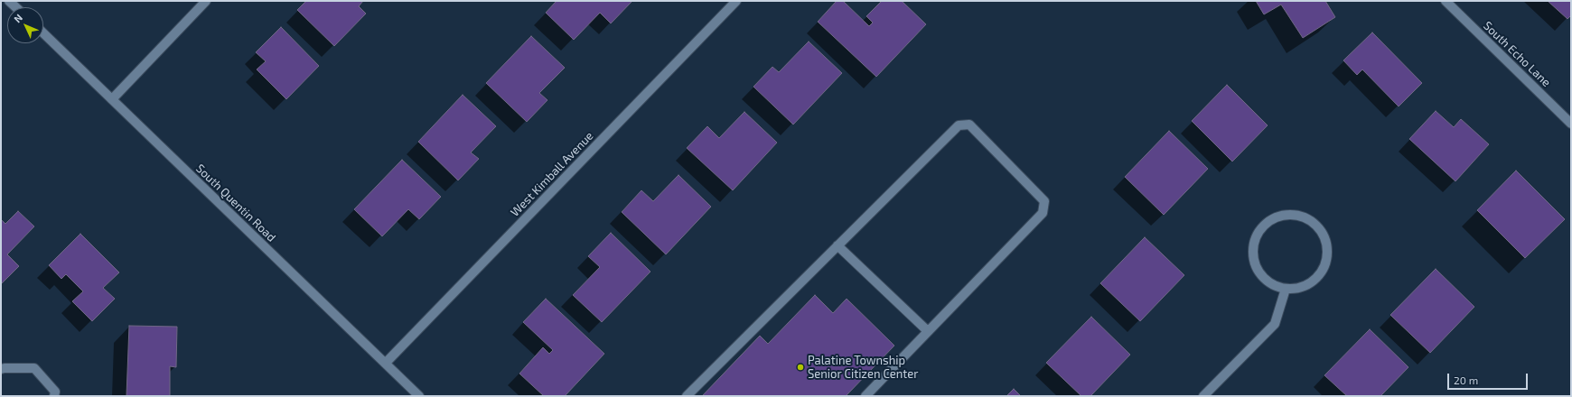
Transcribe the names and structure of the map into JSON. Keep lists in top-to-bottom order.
{
  "streets": {
    "street": ["South Echo Lane", "West Kimball Avenue", "South Quentin Road"]
  },
  "crossings": [
    ["West Kimball Avenue", "South Quentin Road"]
  ],
  "places": ["Palatine Township Senior Citizen Center"],
  "scale_bar": "20 m",
  "north": "top left"
}
